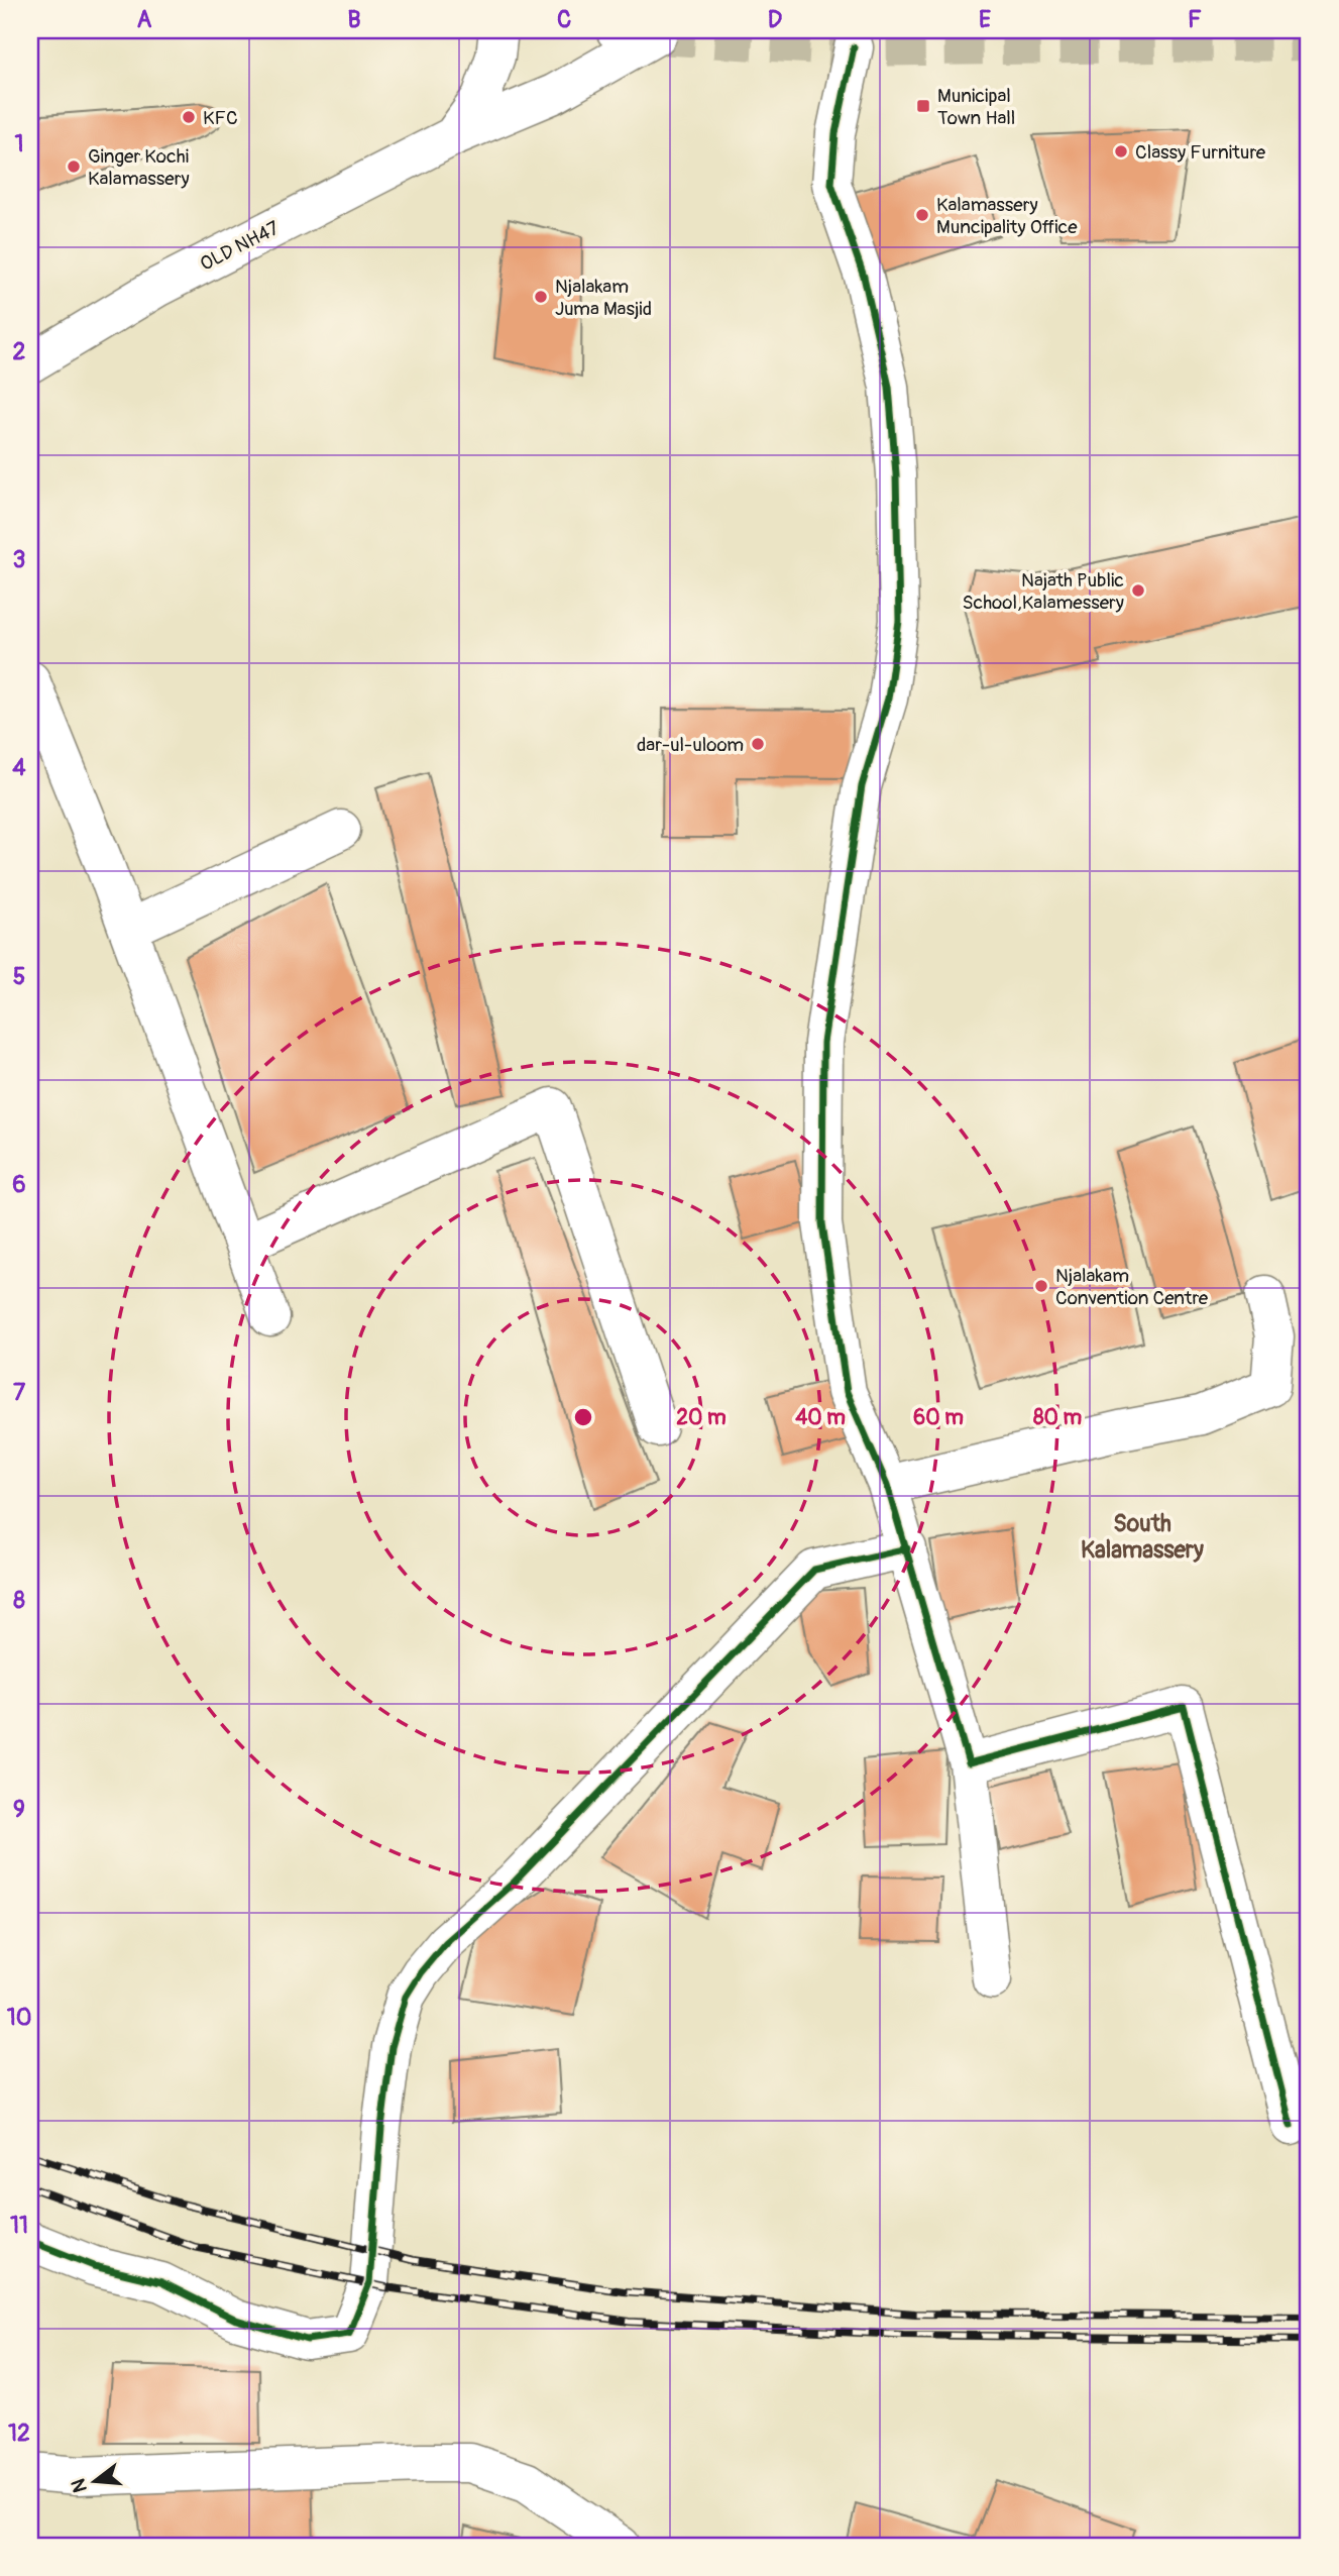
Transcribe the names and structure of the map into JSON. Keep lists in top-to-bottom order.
{
  "streets": {
    "main road": ["OLD NH47"]
  },
  "districts": ["South Kalamassery"],
  "places": {
    "transit": ["Municipal Town Hall"],
    "other": [
      "KFC",
      "Classy Furniture",
      "Ginger Kochi Kalamassery",
      "Kalamassery Muncipality Office",
      "Njalakam Juma Masjid",
      "Najath Public School,Kalamessery",
      "dar-ul-uloom",
      "Njalakam Convention Centre"
    ]
  },
  "north": "left",
  "grid": {
    "columns": [
      "A",
      "B",
      "C",
      "D",
      "E",
      "F"
    ],
    "rows": [
      "1",
      "2",
      "3",
      "4",
      "5",
      "6",
      "7",
      "8",
      "9",
      "10",
      "11",
      "12"
    ]
  },
  "rings": [
    "20 m",
    "40 m",
    "60 m",
    "80 m"
  ]
}
